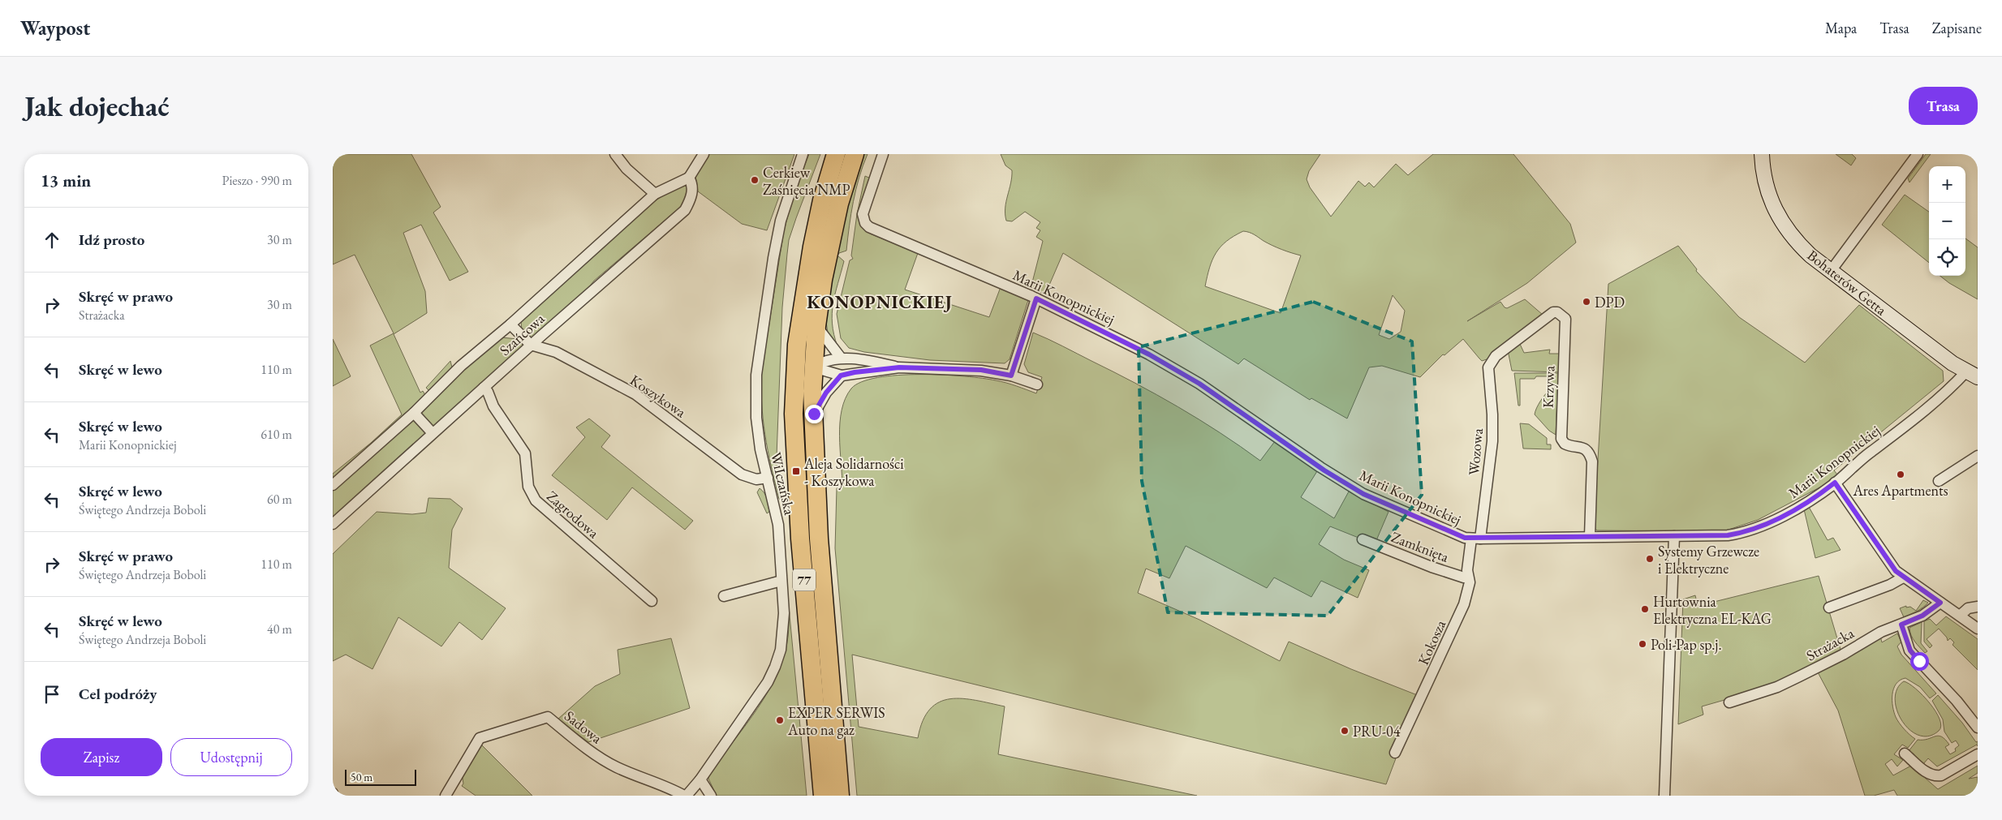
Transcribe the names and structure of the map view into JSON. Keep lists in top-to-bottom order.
{
  "streets": {
    "highway": ["77"],
    "main road": ["Bohaterów Getta"],
    "street": [
      "Marii Konopnickiej",
      "Szańcowa",
      "Krzywa",
      "Koszykowa",
      "Wozowa",
      "WiIczańska",
      "Zagrodowa",
      "Zamknięta",
      "Kokosza",
      "Strażacka",
      "Sadowa"
    ]
  },
  "crossings": [
    ["Bohaterów Getta", "Marii Konopnickiej"],
    ["Marii Konopnickiej", "Krzywa"],
    ["Marii Konopnickiej", "Wozowa"],
    ["Marii Konopnickiej", "Kokosza"],
    ["Szańcowa", "Koszykowa"],
    ["Szańcowa", "Zagrodowa"],
    ["Krzywa", "Wozowa"],
    ["Koszykowa", "WiIczańska"],
    ["Wozowa", "Kokosza"],
    ["WiIczańska", "Sadowa"],
    ["Zamknięta", "Kokosza"]
  ],
  "districts": ["KONOPNICKIEJ"],
  "places": {
    "other": [
      "Cerkiew Zaśnięcia NMP",
      "DPD",
      "Ares Apartments",
      "Systemy Grzewcze i Elektryczne",
      "Hurtownia Elektryczna EL-KAG",
      "Poli-Pap sp.j.",
      "EXPER SERWIS Auto na gaz",
      "PRU-04"
    ],
    "transit": ["Aleja Solidarności - Koszykowa"]
  },
  "scale_bar": "50 m",
  "page": {
    "header": "Waypost",
    "nav": ["Mapa", "Trasa", "Zapisane"],
    "buttons": [
      "Trasa",
      ["Zapisz", "Udostępnij"]
    ],
    "title": "Jak dojechać",
    "heading": ["13 min", "Pieszo · 990 m"],
    "map_buttons": ["+", "−"],
    "list": [
      ["Idź prosto", "30 m"],
      ["Skręć w prawo", "Strażacka", "30 m"],
      ["Skręć w lewo", "110 m"],
      ["Skręć w lewo", "Marii Konopnickiej", "610 m"],
      ["Skręć w lewo", "Świętego Andrzeja Boboli", "60 m"],
      ["Skręć w prawo", "Świętego Andrzeja Boboli", "110 m"],
      ["Skręć w lewo", "Świętego Andrzeja Boboli", "40 m"],
      "Cel podróży"
    ],
    "scale": "50 m"
  }
}
